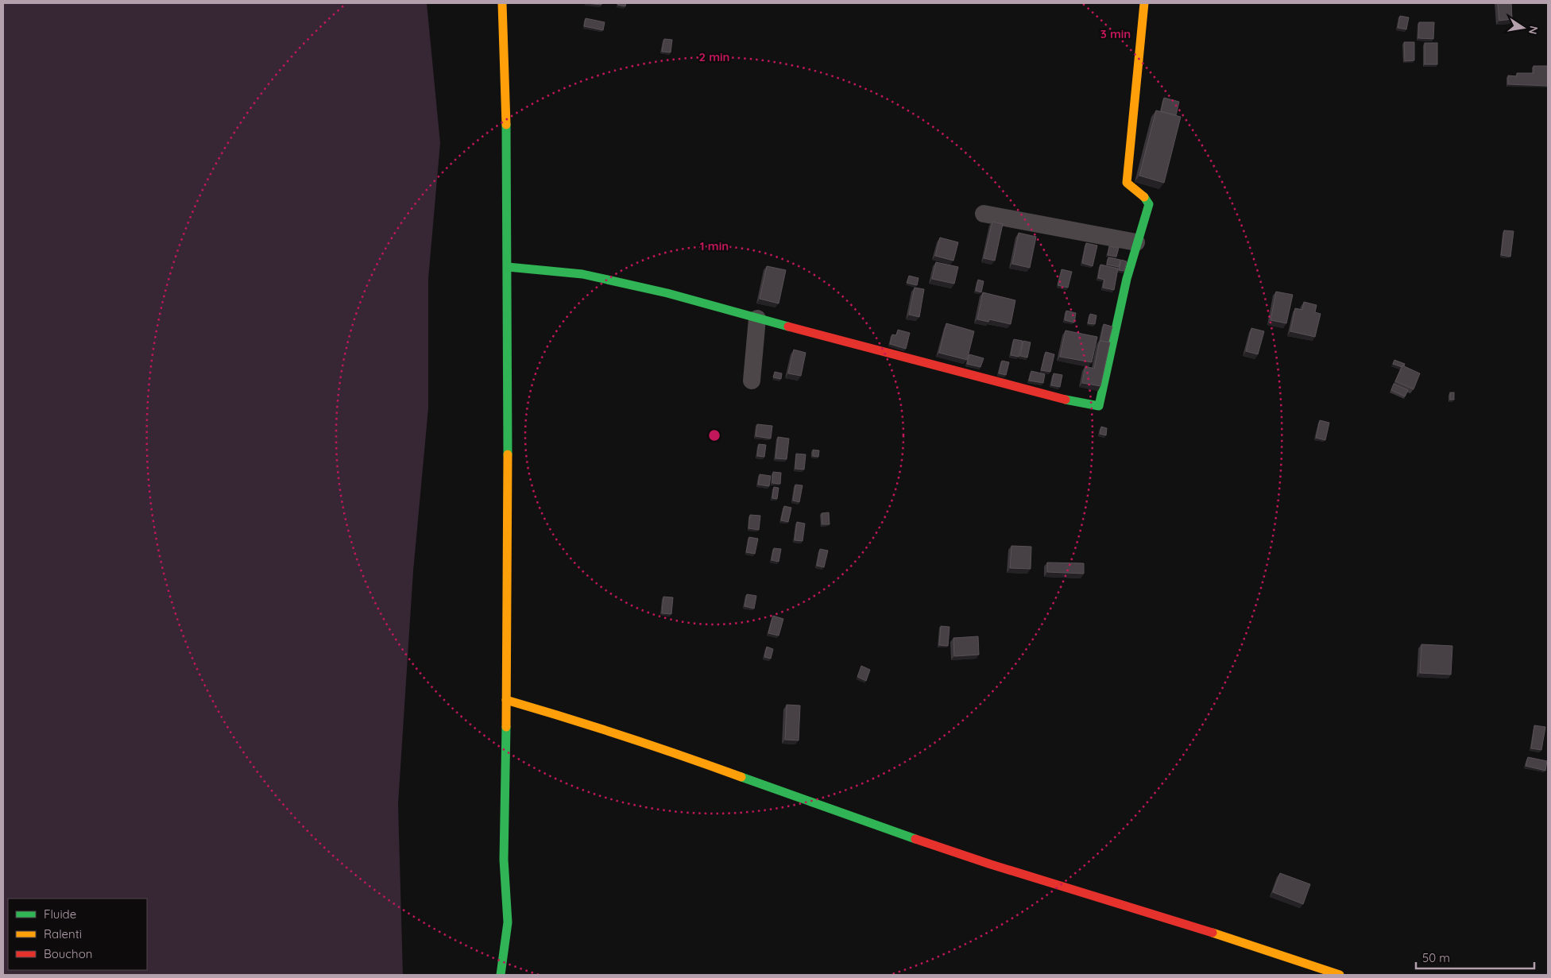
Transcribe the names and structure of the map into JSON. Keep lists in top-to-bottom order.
{
  "legend": ["Fluide", "Ralenti", "Bouchon"],
  "scale_bar": "50 m",
  "north": "right",
  "rings": ["3 min", "2 min", "1 min"]
}
